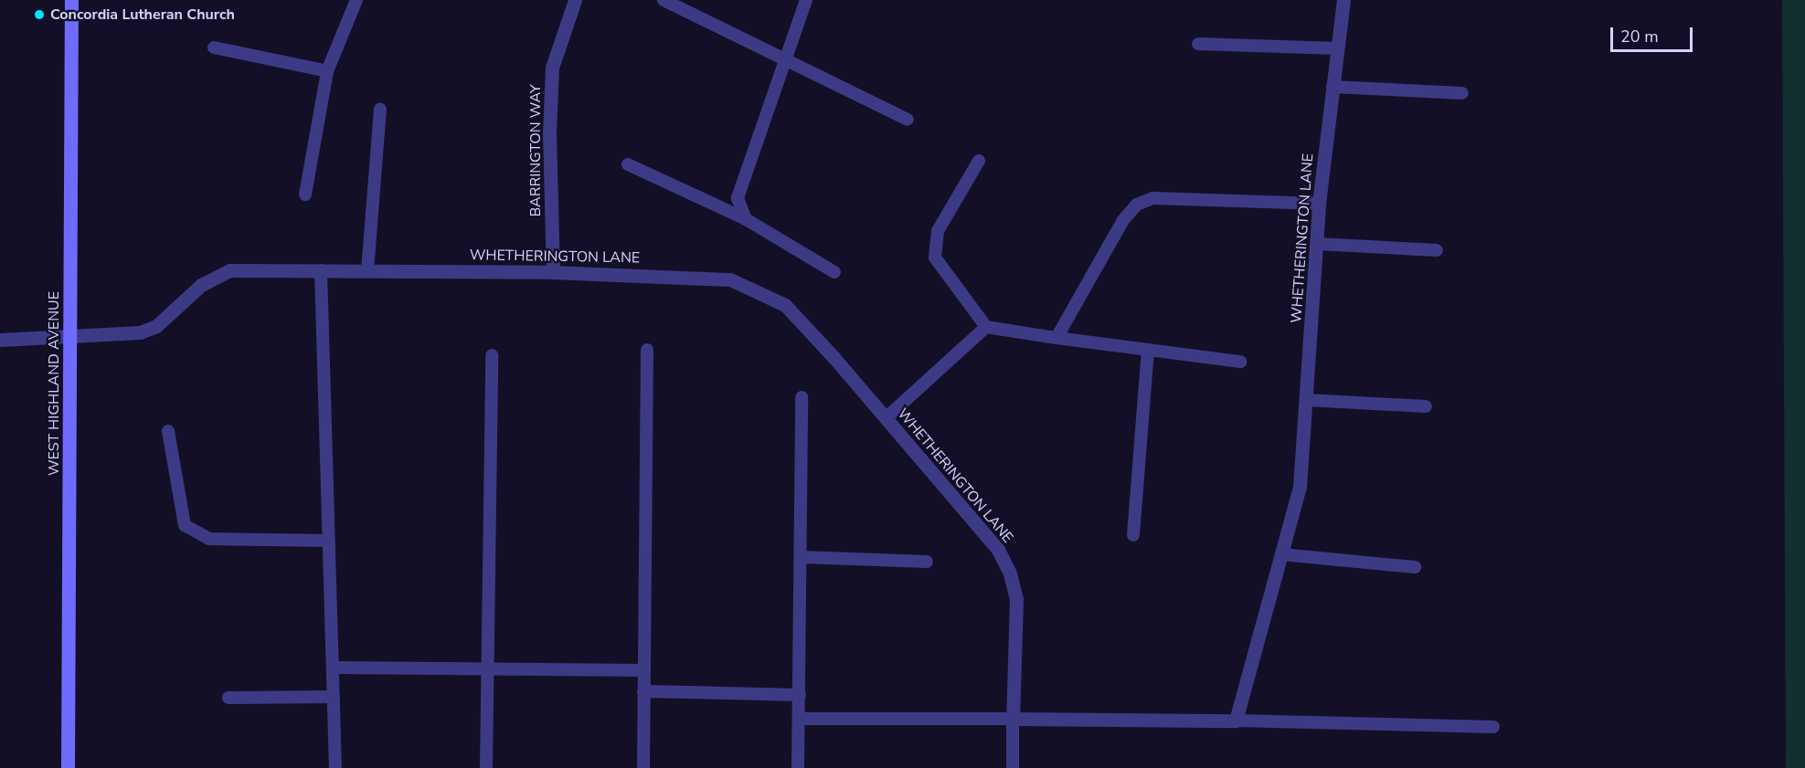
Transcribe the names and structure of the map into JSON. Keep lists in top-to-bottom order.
{
  "streets": {
    "street": ["BARRINGTON WAY", "WHETHERINGTON LANE", "WEST HIGHLAND AVENUE"]
  },
  "crossings": [
    ["BARRINGTON WAY", "WHETHERINGTON LANE"],
    ["WHETHERINGTON LANE", "WEST HIGHLAND AVENUE"]
  ],
  "places": ["Concordia Lutheran Church"],
  "scale_bar": "20 m"
}
